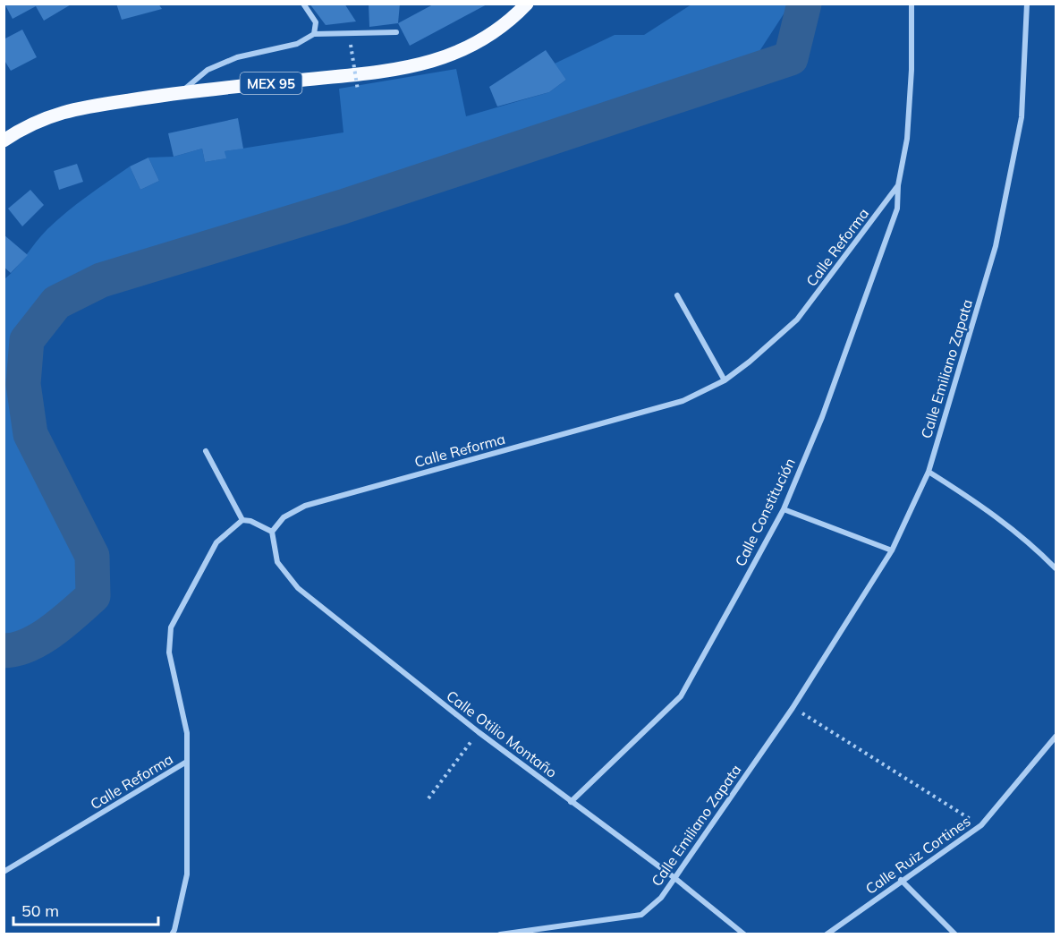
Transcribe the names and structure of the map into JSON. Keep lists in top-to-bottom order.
{
  "streets": {
    "main road": ["MEX 95"],
    "street": [
      "Calle Reforma",
      "Calle Emiliano Zapata",
      "Calle Constitución",
      "Calle Otilio Montaño",
      "Calle Ruiz Cortines"
    ]
  },
  "crossings": [
    ["Calle Reforma", "Calle Constitución"],
    ["Calle Reforma", "Calle Otilio Montaño"],
    ["Calle Emiliano Zapata", "Calle Otilio Montaño"],
    ["Calle Constitución", "Calle Otilio Montaño"]
  ],
  "scale_bar": "50 m"
}
